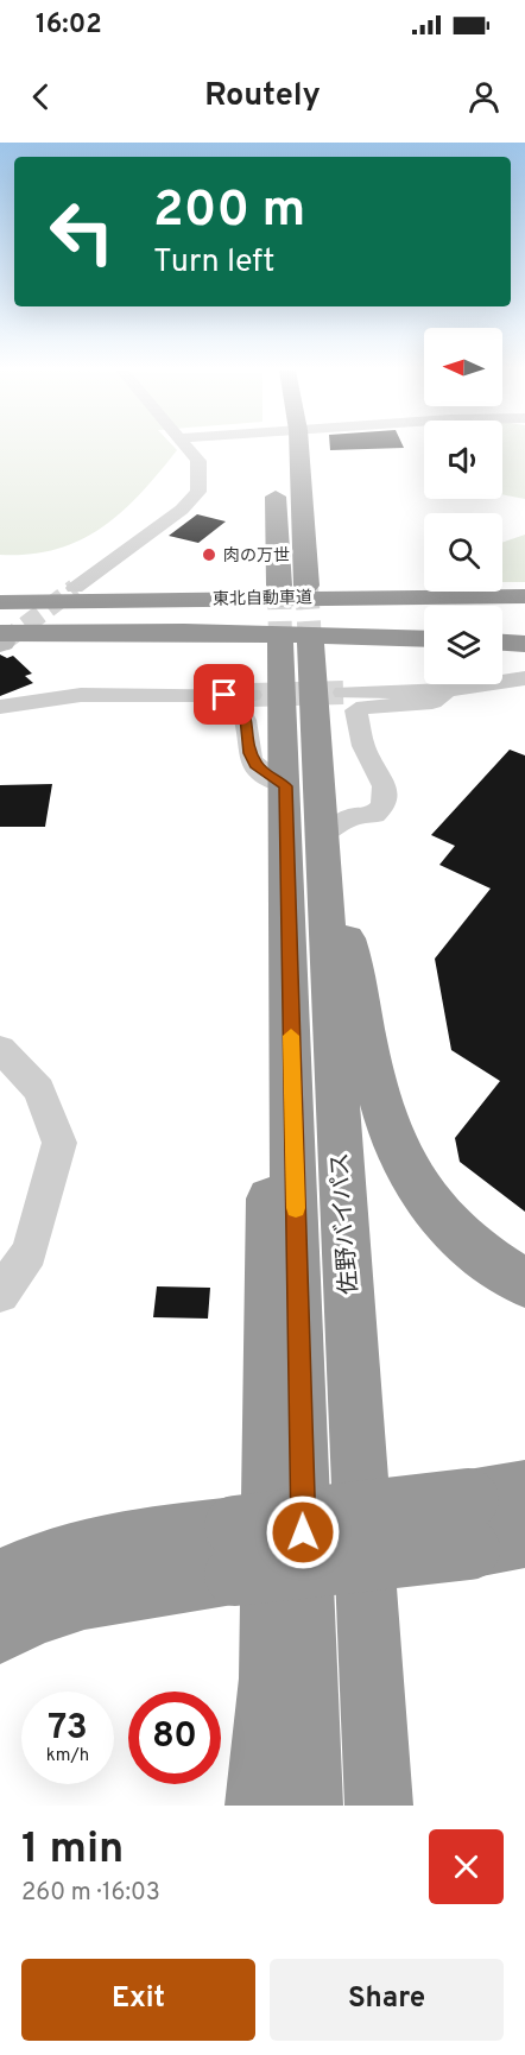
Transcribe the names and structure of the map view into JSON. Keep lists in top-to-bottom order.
{
  "streets": {
    "highway": ["東北自動車道", "佐野バイパス"]
  },
  "places": ["肉の万世"],
  "north": "left",
  "page": {
    "status": "16:02",
    "header": "Routely",
    "turn": ["200 m", "Turn left"],
    "speed": "73 km/h",
    "limit": "80",
    "heading": ["1 min", "260 m · 16:03"],
    "buttons": ["Exit", "Share"]
  }
}
